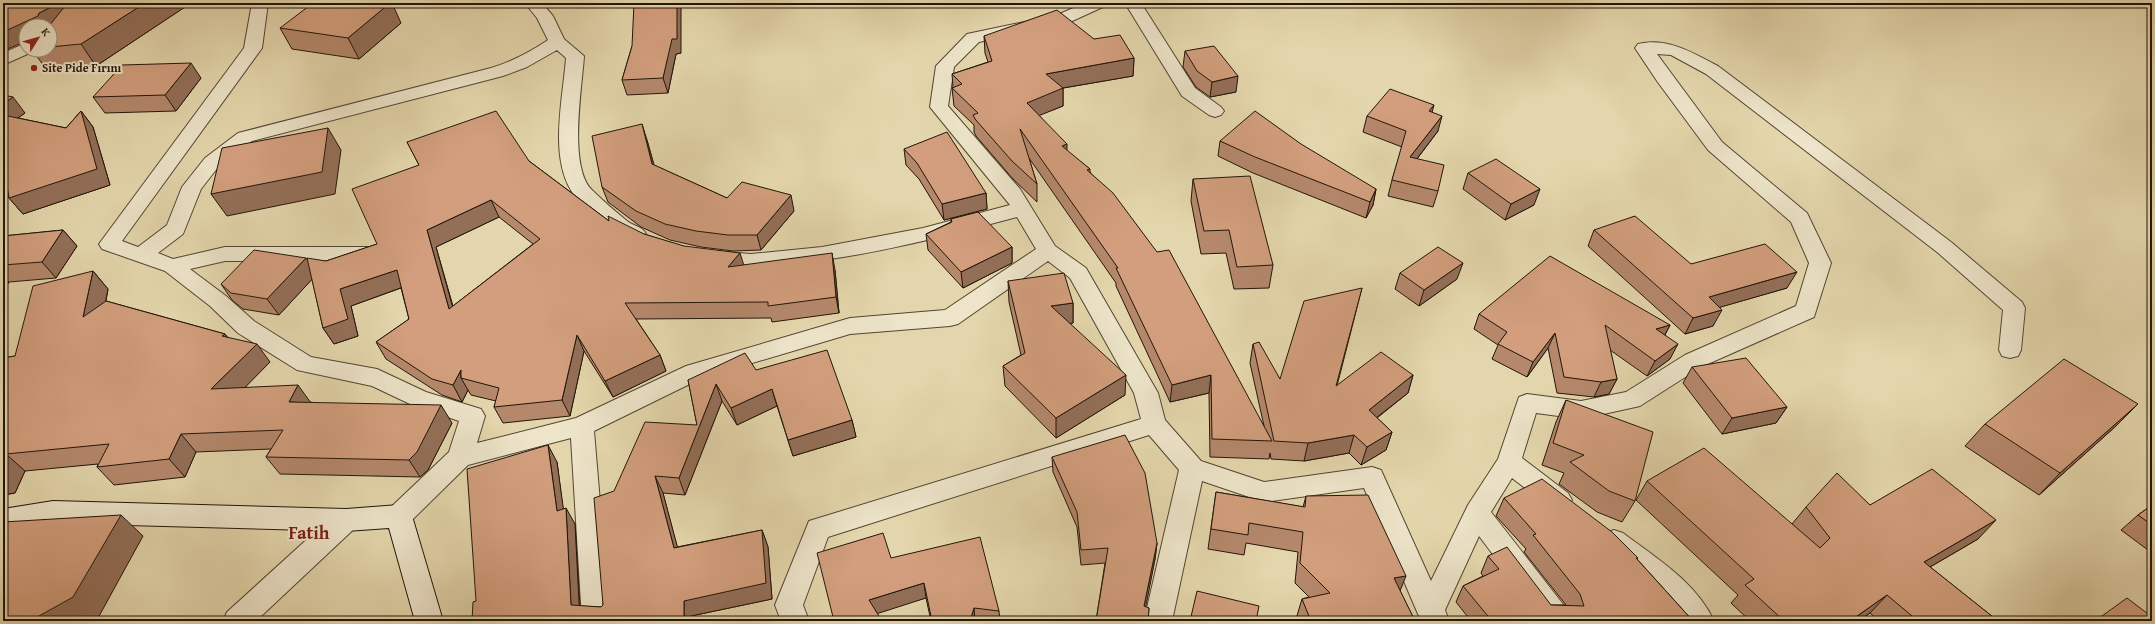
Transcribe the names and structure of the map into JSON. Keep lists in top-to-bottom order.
{
  "districts": ["Fatih"],
  "places": ["Site Pide Fırını"],
  "north": "top right"
}
